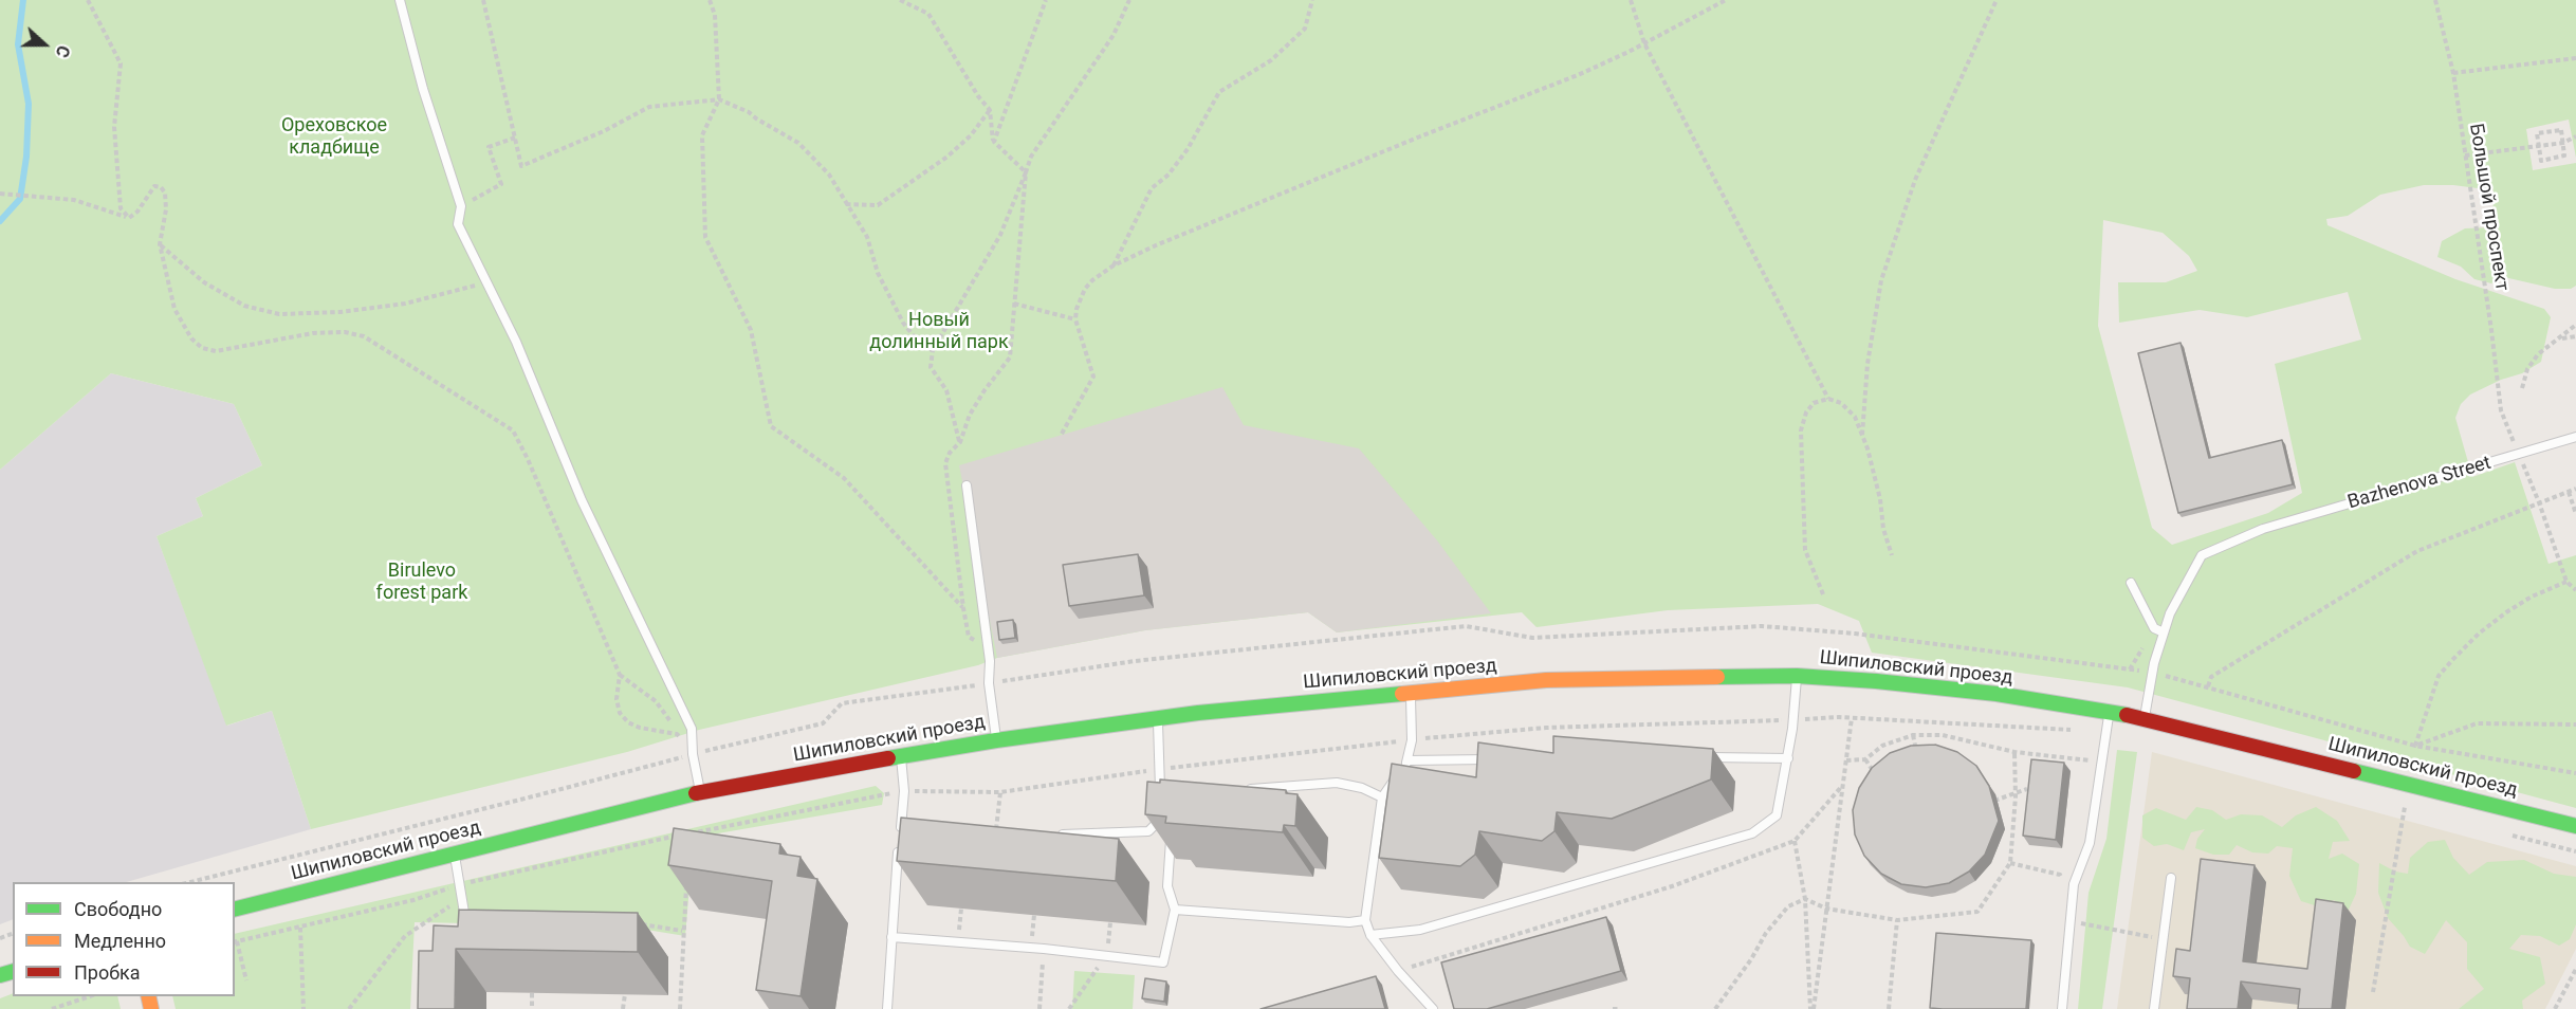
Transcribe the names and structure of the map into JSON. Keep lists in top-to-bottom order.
{
  "streets": {
    "main road": ["Шипиловский проезд"],
    "path": ["Большой проспект"]
  },
  "parks": ["Ореховское кладбище", "Новый долинный парк", "Birulevo forest park"],
  "legend": ["Свободно", "Медленно", "Пробка"],
  "north": "right"
}
